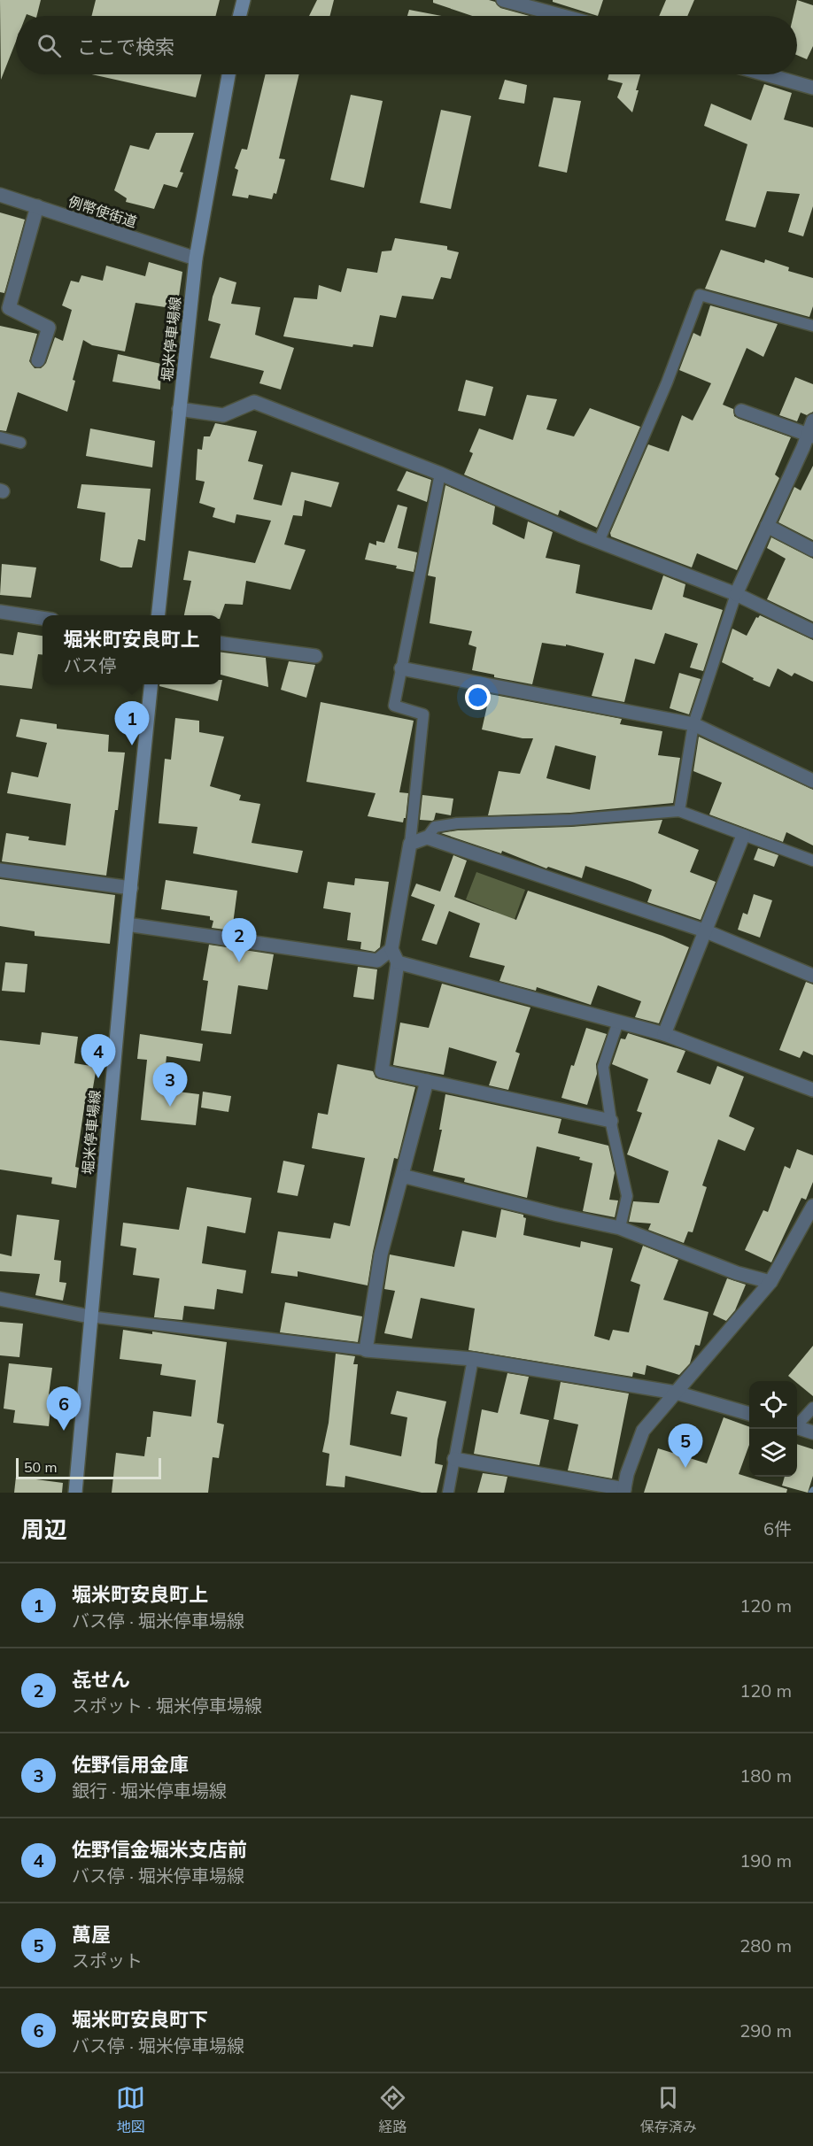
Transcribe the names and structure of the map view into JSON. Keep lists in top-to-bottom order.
{
  "streets": {
    "main road": ["堀米停車場線"],
    "street": ["例幣使街道"]
  },
  "crossings": [
    ["例幣使街道", "堀米停車場線"]
  ],
  "scale_bar": "50 m",
  "page": {
    "search": "ここで検索",
    "popup": ["堀米町安良町上", "バス停"],
    "pins": [
      "1",
      "2",
      "4",
      "3",
      "6",
      "5"
    ],
    "scale": "50 m",
    "heading": ["周辺", "6件"],
    "list": [
      {
        "mark": "1",
        "name": "堀米町安良町上",
        "note": "バス停 · 堀米停車場線",
        "value": "120 m"
      },
      {
        "mark": "2",
        "name": "㐂せん",
        "note": "スポット · 堀米停車場線",
        "value": "120 m"
      },
      {
        "mark": "3",
        "name": "佐野信用金庫",
        "note": "銀行 · 堀米停車場線",
        "value": "180 m"
      },
      {
        "mark": "4",
        "name": "佐野信金堀米支店前",
        "note": "バス停 · 堀米停車場線",
        "value": "190 m"
      },
      {
        "mark": "5",
        "name": "萬屋",
        "note": "スポット",
        "value": "280 m"
      },
      {
        "mark": "6",
        "name": "堀米町安良町下",
        "note": "バス停 · 堀米停車場線",
        "value": "290 m"
      }
    ],
    "nav": ["地図", "経路", "保存済み"]
  }
}
